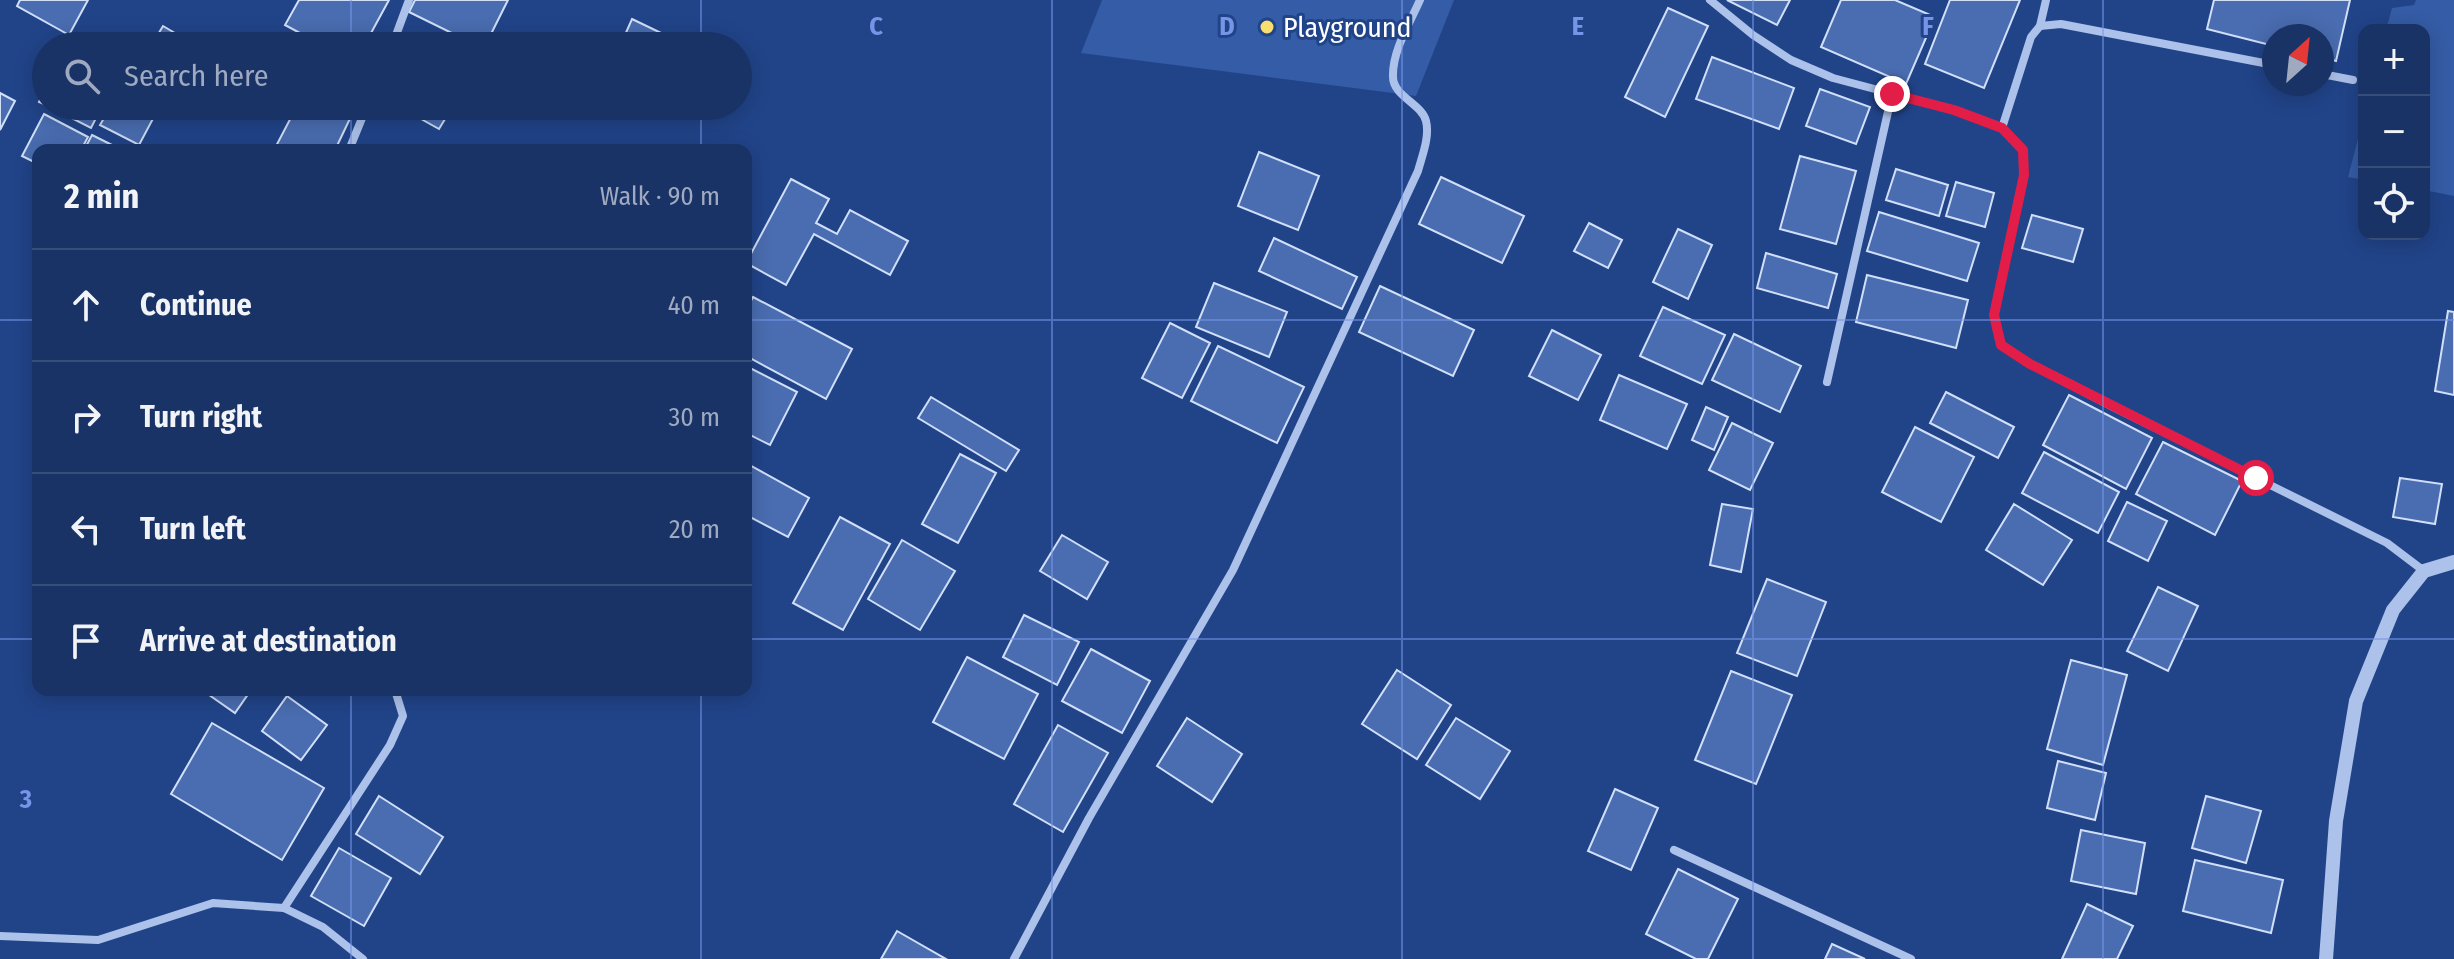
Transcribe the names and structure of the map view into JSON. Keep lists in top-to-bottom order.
{
  "places": ["Playground"],
  "north": "top right",
  "page": {
    "map_buttons": ["+", "−"],
    "search": "Search here",
    "heading": ["2 min", "Walk · 90 m"],
    "list": [
      ["Continue", "40 m"],
      ["Turn right", "30 m"],
      ["Turn left", "20 m"],
      "Arrive at destination"
    ]
  },
  "grid": {
    "columns": [
      "C",
      "D",
      "E",
      "F"
    ],
    "rows": ["3"]
  }
}
